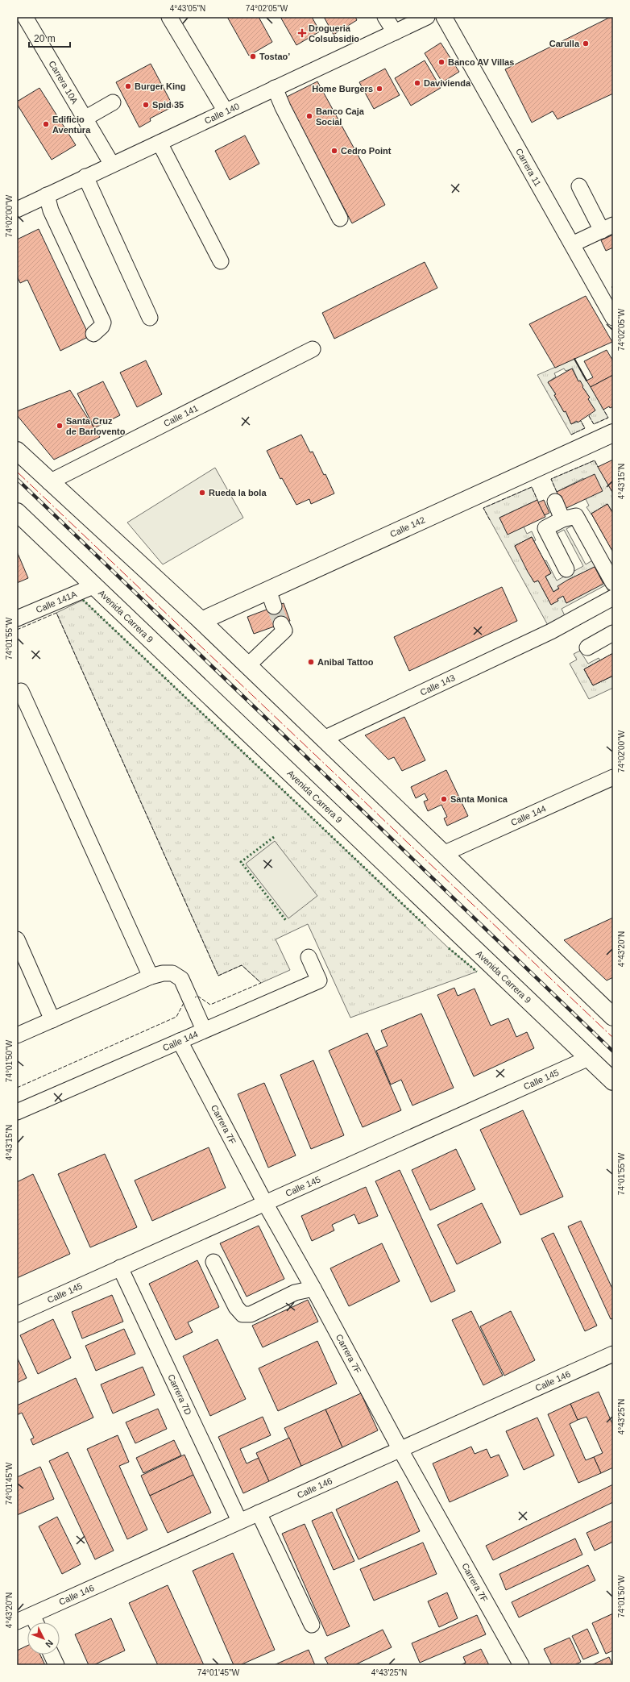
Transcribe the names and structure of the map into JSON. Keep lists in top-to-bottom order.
{
  "streets": {
    "main road": ["Calle 142", "Avenida Carrera 9"],
    "street": [
      "Carrera 10A",
      "Calle 140",
      "Carrera 11",
      "Calle 141",
      "Calle 141A",
      "Calle 143",
      "Calle 144",
      "Calle 145",
      "Carrera 7F",
      "Calle 146",
      "Carrera 7D"
    ]
  },
  "crossings": [
    ["Carrera 10A", "Calle 140"],
    ["Calle 141A", "Avenida Carrera 9"],
    ["Avenida Carrera 9", "Calle 145"],
    ["Calle 144", "Carrera 7F"],
    ["Calle 145", "Carrera 7F"],
    ["Calle 145", "Carrera 7D"],
    ["Carrera 7F", "Calle 146"],
    ["Calle 146", "Carrera 7D"]
  ],
  "places": {
    "health": ["Drogueria Colsubsidio"],
    "other": [
      "Carulla",
      "Tostao’",
      "Banco AV Villas",
      "Davivienda",
      "Burger King",
      "Home Burgers",
      "Spid 35",
      "Banco Caja Social",
      "Edificio Aventura",
      "Cedro Point",
      "Santa Cruz de Barlovento",
      "Rueda la bola",
      "Anibal Tattoo",
      "Santa Monica"
    ]
  },
  "scale_bar": "20 m",
  "north": "bottom right",
  "coordinates": [
    "4°43'05\"N",
    "74°02'05\"W",
    "74°02'00\"W",
    "4°43'15\"N",
    "74°01'55\"W",
    "4°43'20\"N",
    "74°01'50\"W",
    "4°43'25\"N",
    "74°01'45\"W"
  ]
}
